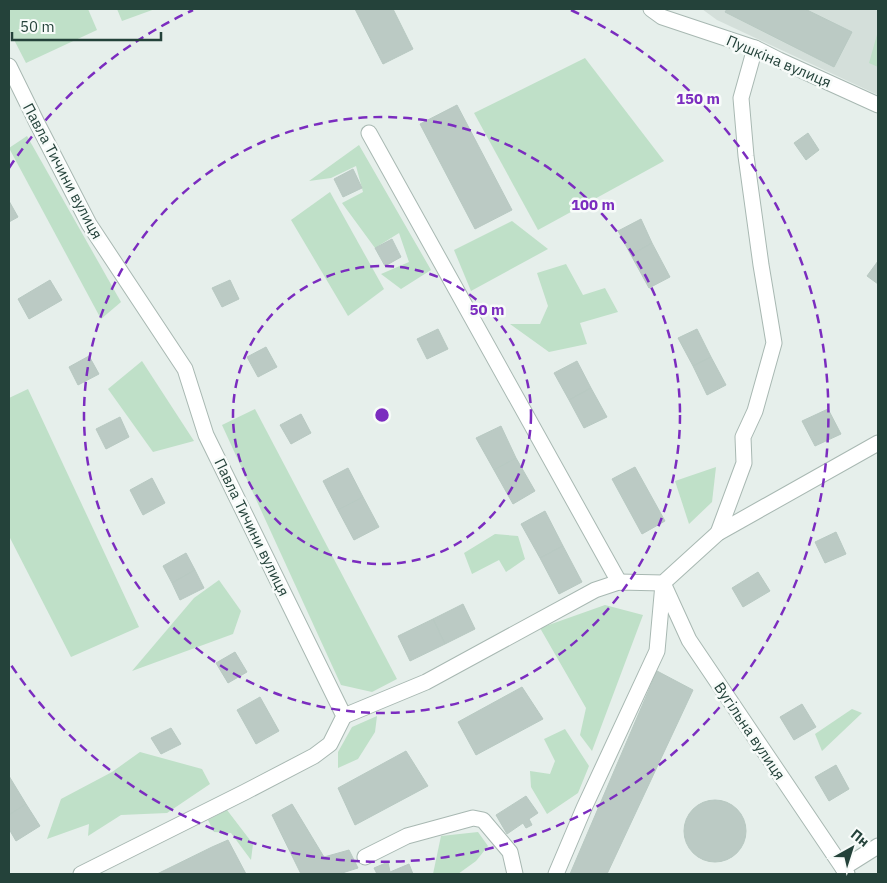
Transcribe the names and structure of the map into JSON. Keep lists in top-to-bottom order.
{
  "streets": {
    "street": ["Пушкіна вулиця", "Павла Тичини вулиця", "Вугільна вулиця"]
  },
  "scale_bar": "50 m",
  "north": "top right",
  "rings": ["150 m", "100 m", "50 m"]
}
